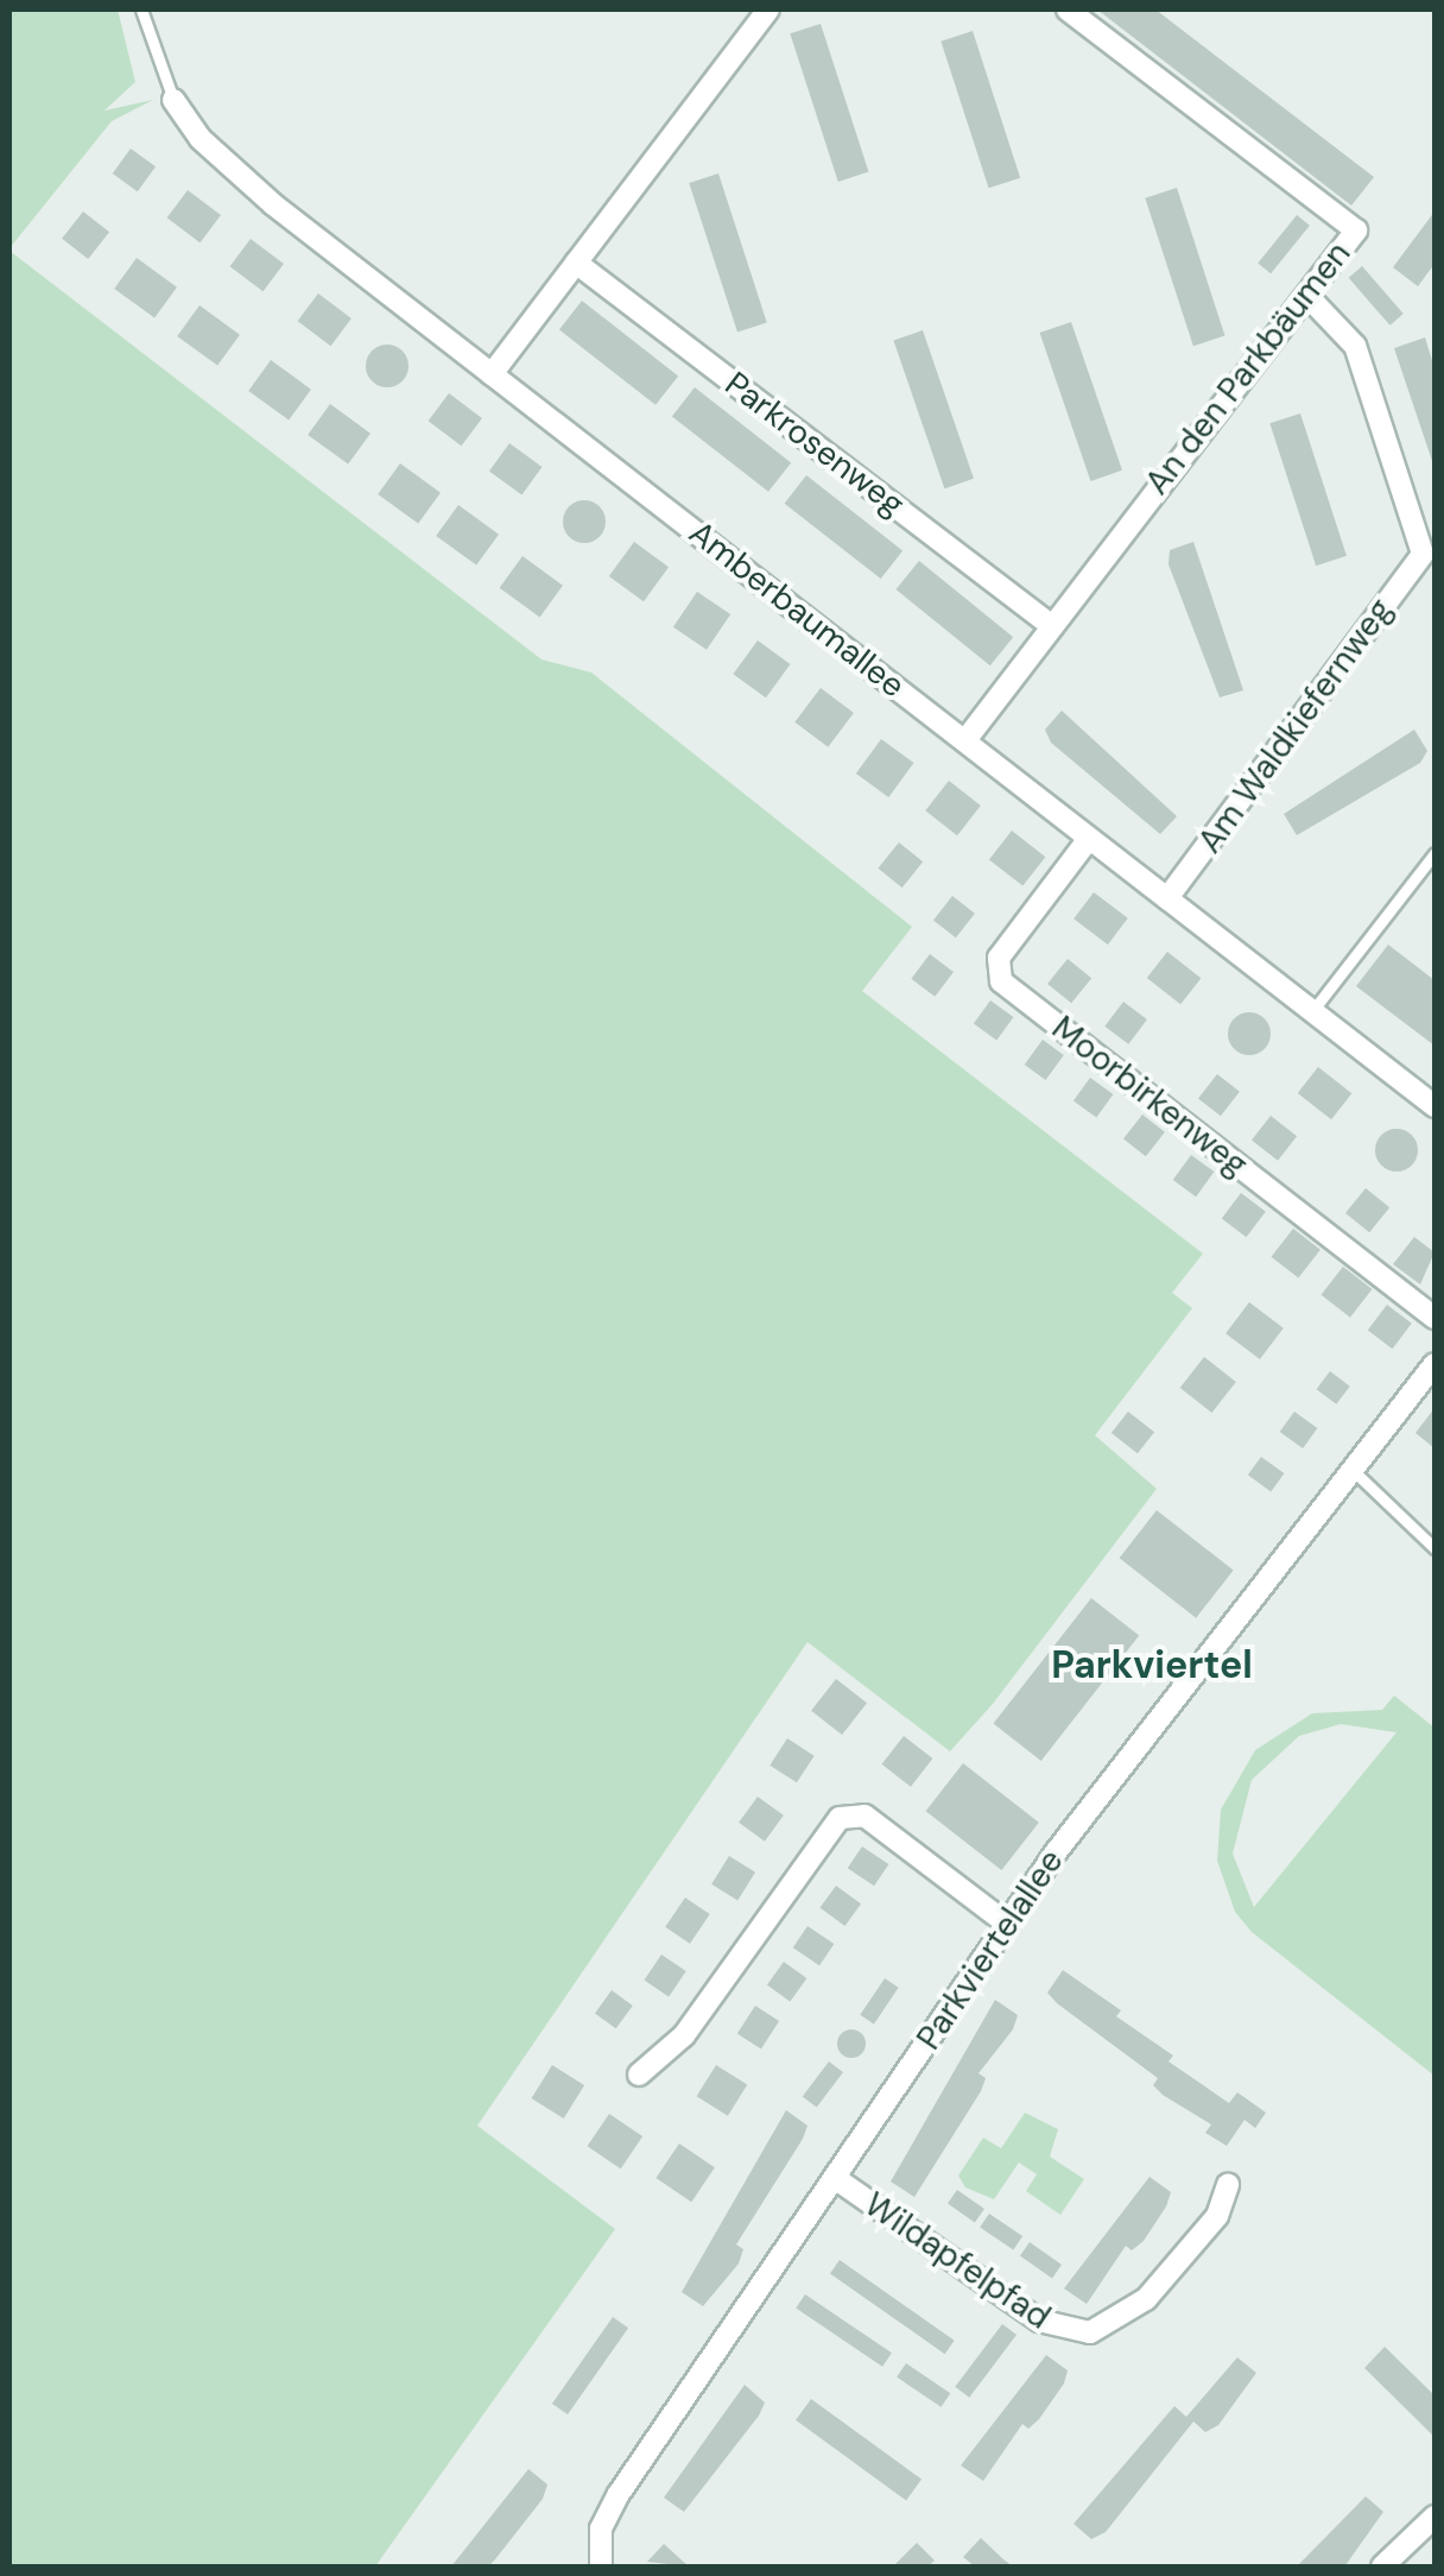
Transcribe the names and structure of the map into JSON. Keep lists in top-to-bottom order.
{
  "streets": {
    "street": [
      "An den Parkbäumen",
      "Parkrosenweg",
      "Amberbaumallee",
      "Am Waldkiefernweg",
      "Moorbirkenweg",
      "Parkviertelallee",
      "Wildapfelpfad"
    ]
  },
  "crossings": [
    ["An den Parkbäumen", "Parkrosenweg"],
    ["An den Parkbäumen", "Amberbaumallee"],
    ["An den Parkbäumen", "Am Waldkiefernweg"],
    ["Amberbaumallee", "Am Waldkiefernweg"],
    ["Amberbaumallee", "Moorbirkenweg"],
    ["Parkviertelallee", "Wildapfelpfad"]
  ],
  "districts": ["Parkviertel"]
}
